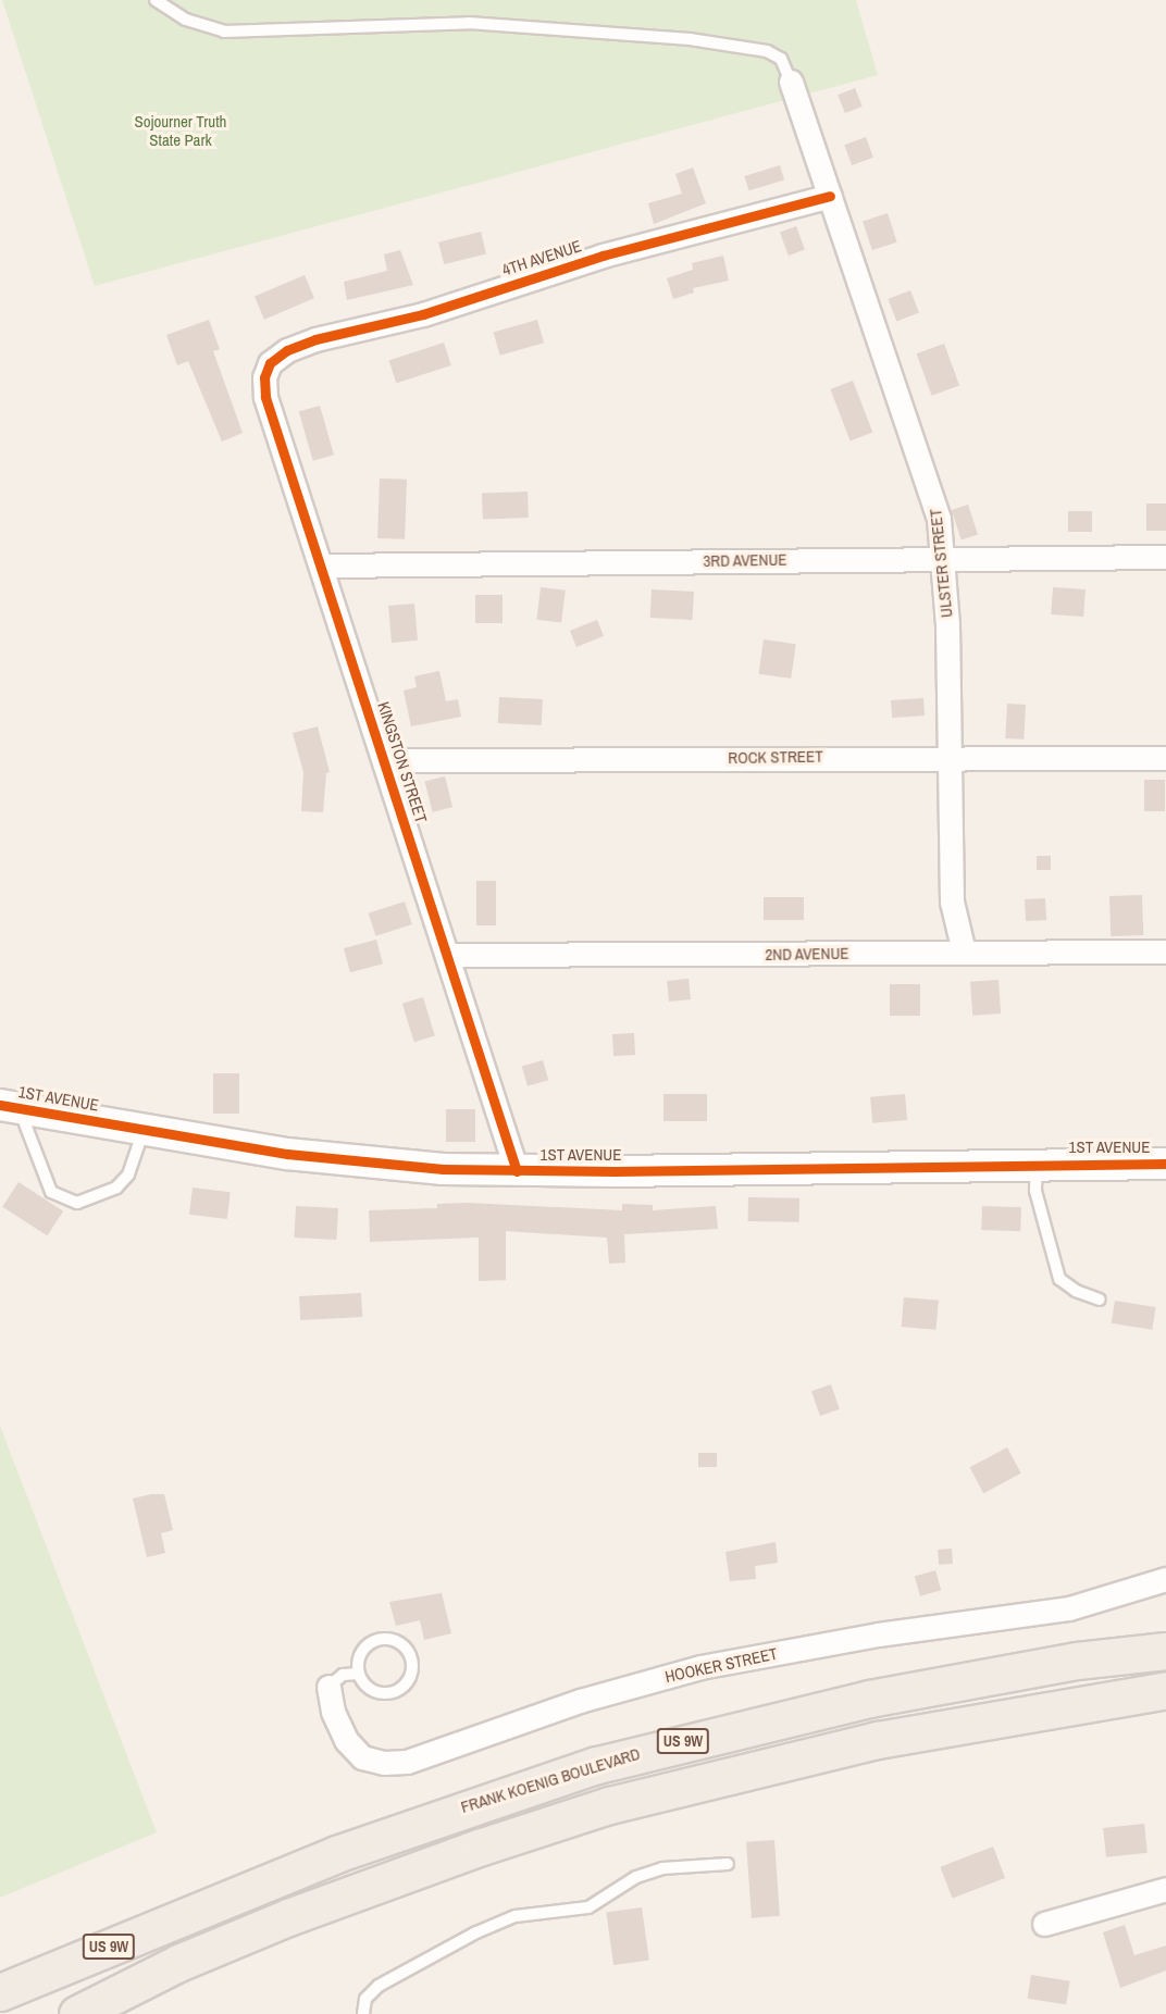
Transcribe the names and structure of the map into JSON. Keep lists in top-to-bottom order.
{
  "streets": {
    "main road": ["US 9W", "FRANK KOENIG BOULEVARD"],
    "street": [
      "4TH AVENUE",
      "3RD AVENUE",
      "ULSTER STREET",
      "ROCK STREET",
      "KINGSTON STREET",
      "2ND AVENUE",
      "1ST AVENUE",
      "HOOKER STREET"
    ]
  },
  "crossings": [
    ["4TH AVENUE", "ULSTER STREET"],
    ["4TH AVENUE", "KINGSTON STREET"],
    ["3RD AVENUE", "ULSTER STREET"],
    ["3RD AVENUE", "KINGSTON STREET"],
    ["ULSTER STREET", "ROCK STREET"],
    ["ULSTER STREET", "2ND AVENUE"],
    ["ROCK STREET", "KINGSTON STREET"],
    ["KINGSTON STREET", "2ND AVENUE"],
    ["KINGSTON STREET", "1ST AVENUE"]
  ],
  "parks": ["Sojourner Truth State Park"]
}
